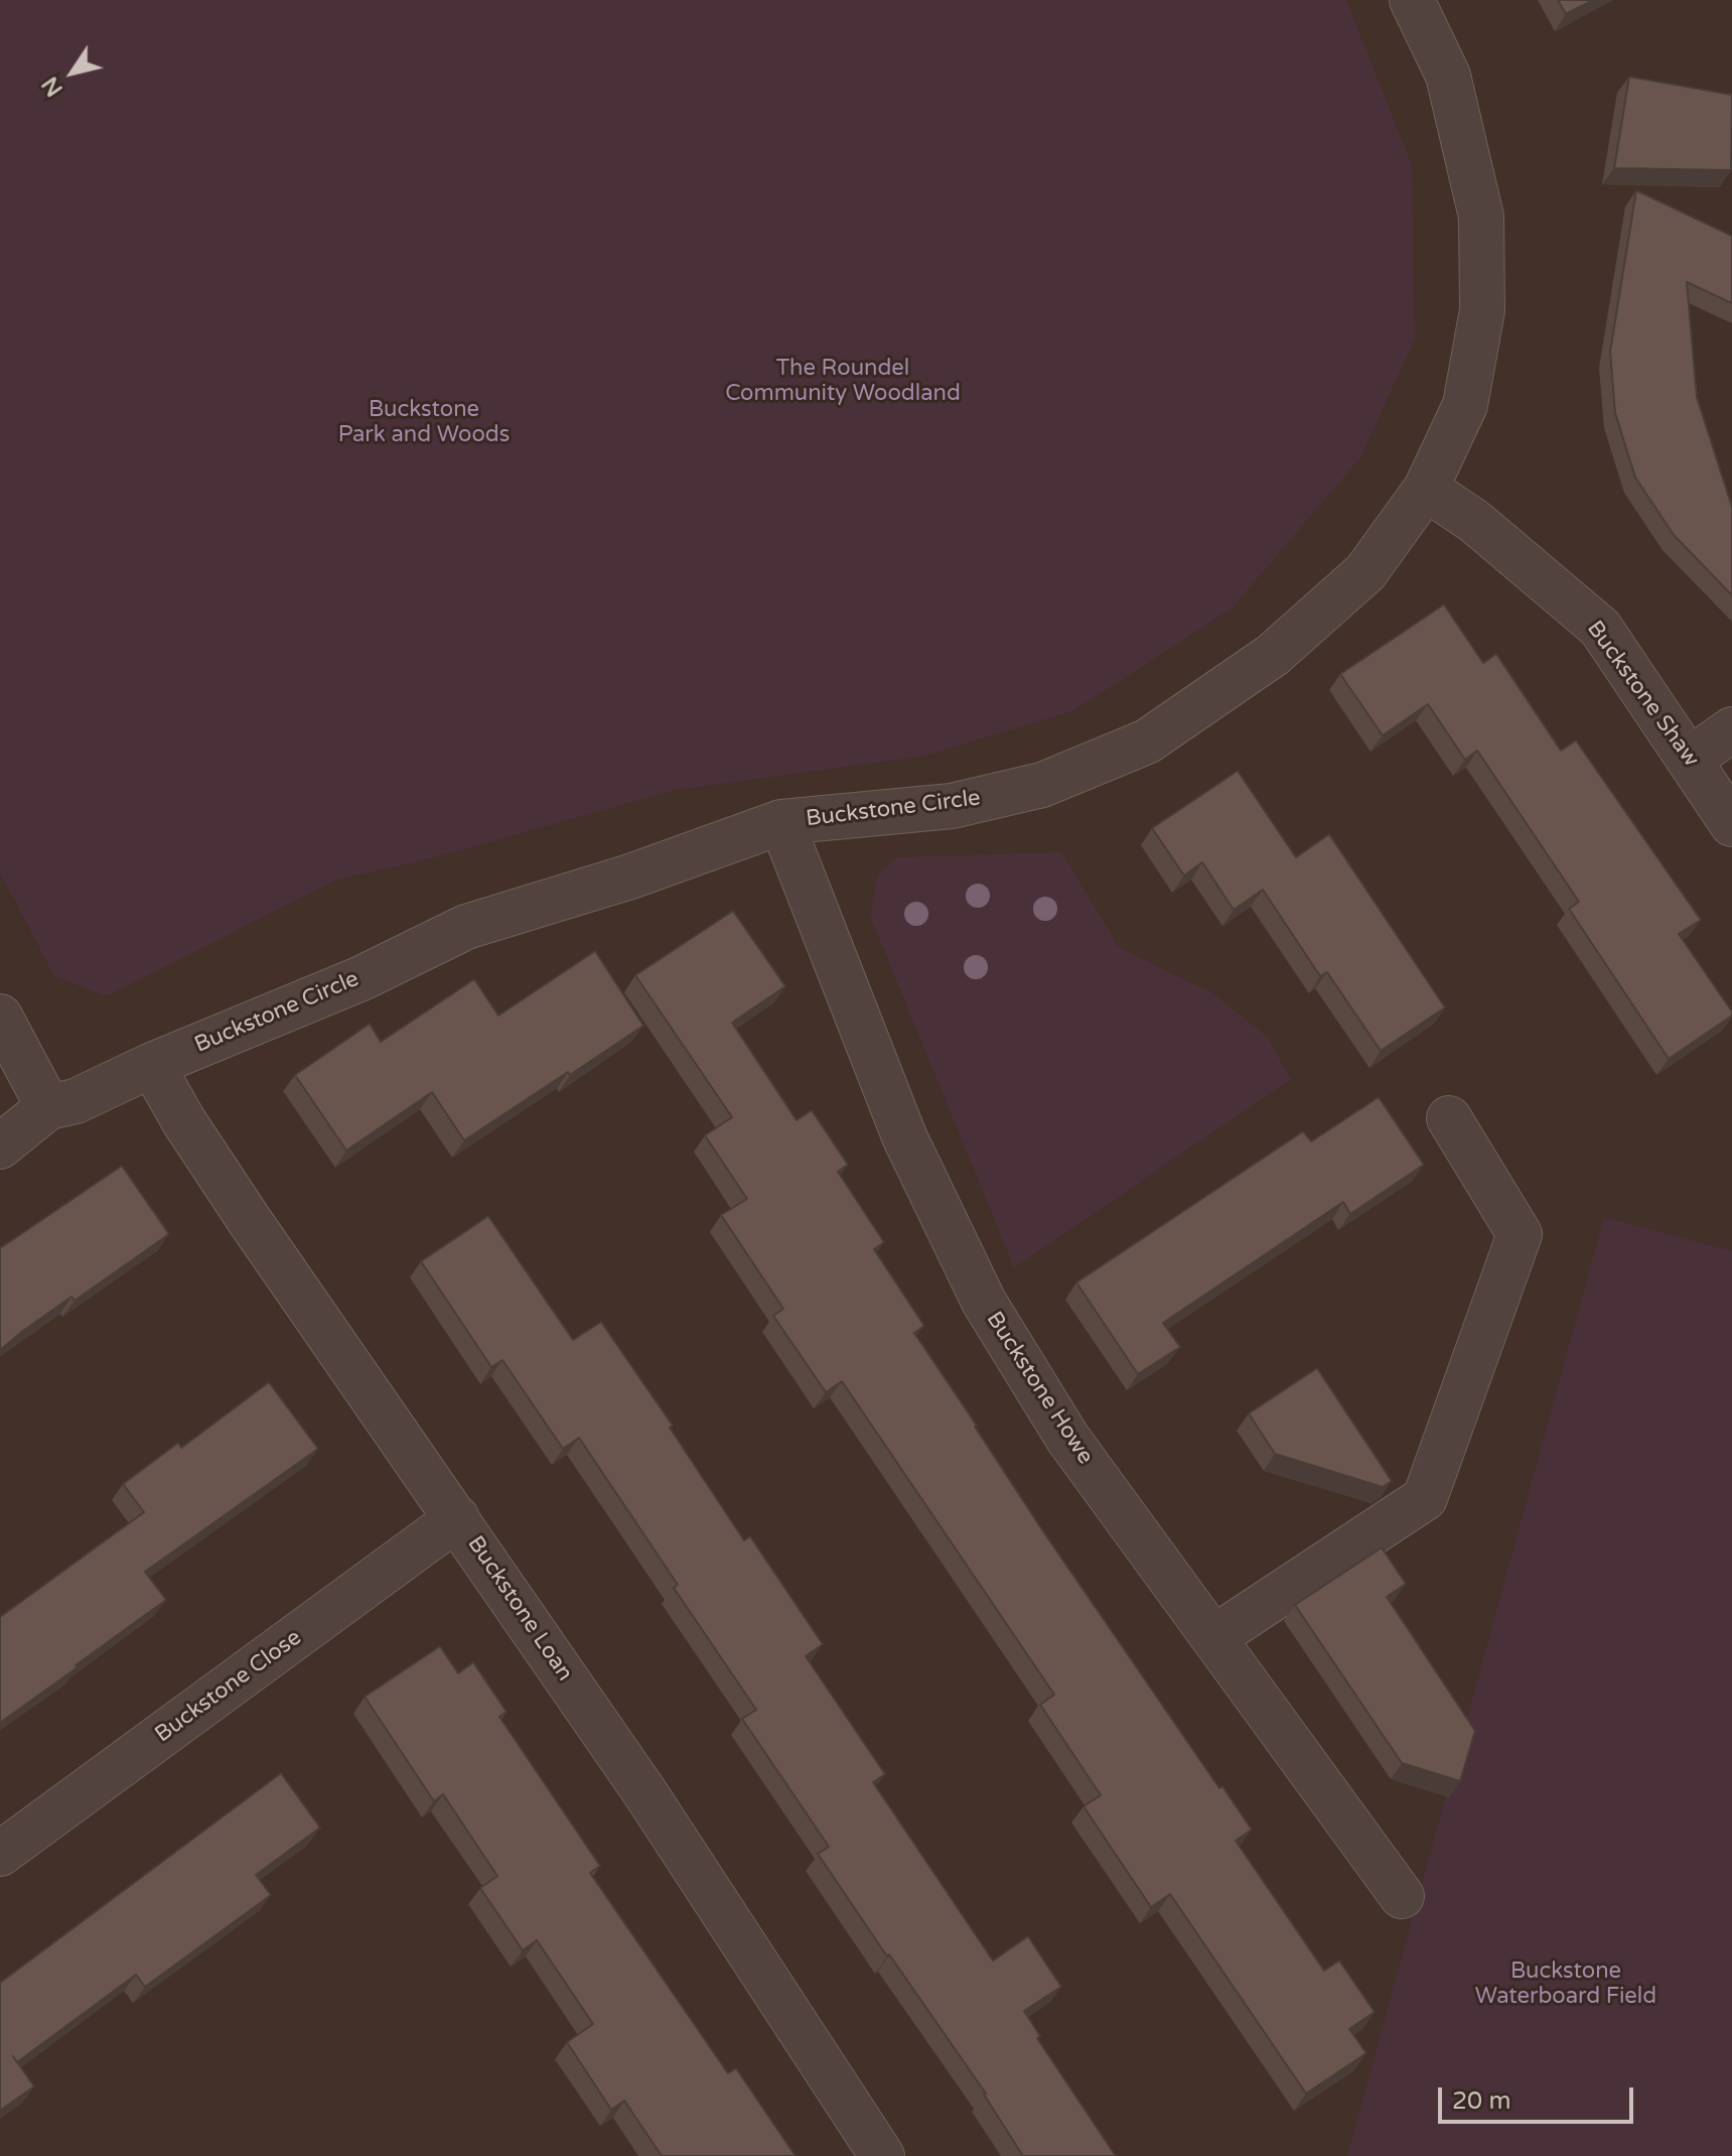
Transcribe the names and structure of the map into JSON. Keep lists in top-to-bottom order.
{
  "streets": {
    "street": [
      "Buckstone Shaw",
      "Buckstone Circle",
      "Buckstone Howe",
      "Buckstone Loan",
      "Buckstone Close"
    ]
  },
  "crossings": [
    ["Buckstone Shaw", "Buckstone Circle"],
    ["Buckstone Circle", "Buckstone Howe"],
    ["Buckstone Circle", "Buckstone Loan"],
    ["Buckstone Loan", "Buckstone Close"]
  ],
  "parks": ["The Roundel Community Woodland", "Buckstone Park and Woods", "Buckstone Waterboard Field"],
  "scale_bar": "20 m",
  "north": "bottom left"
}
